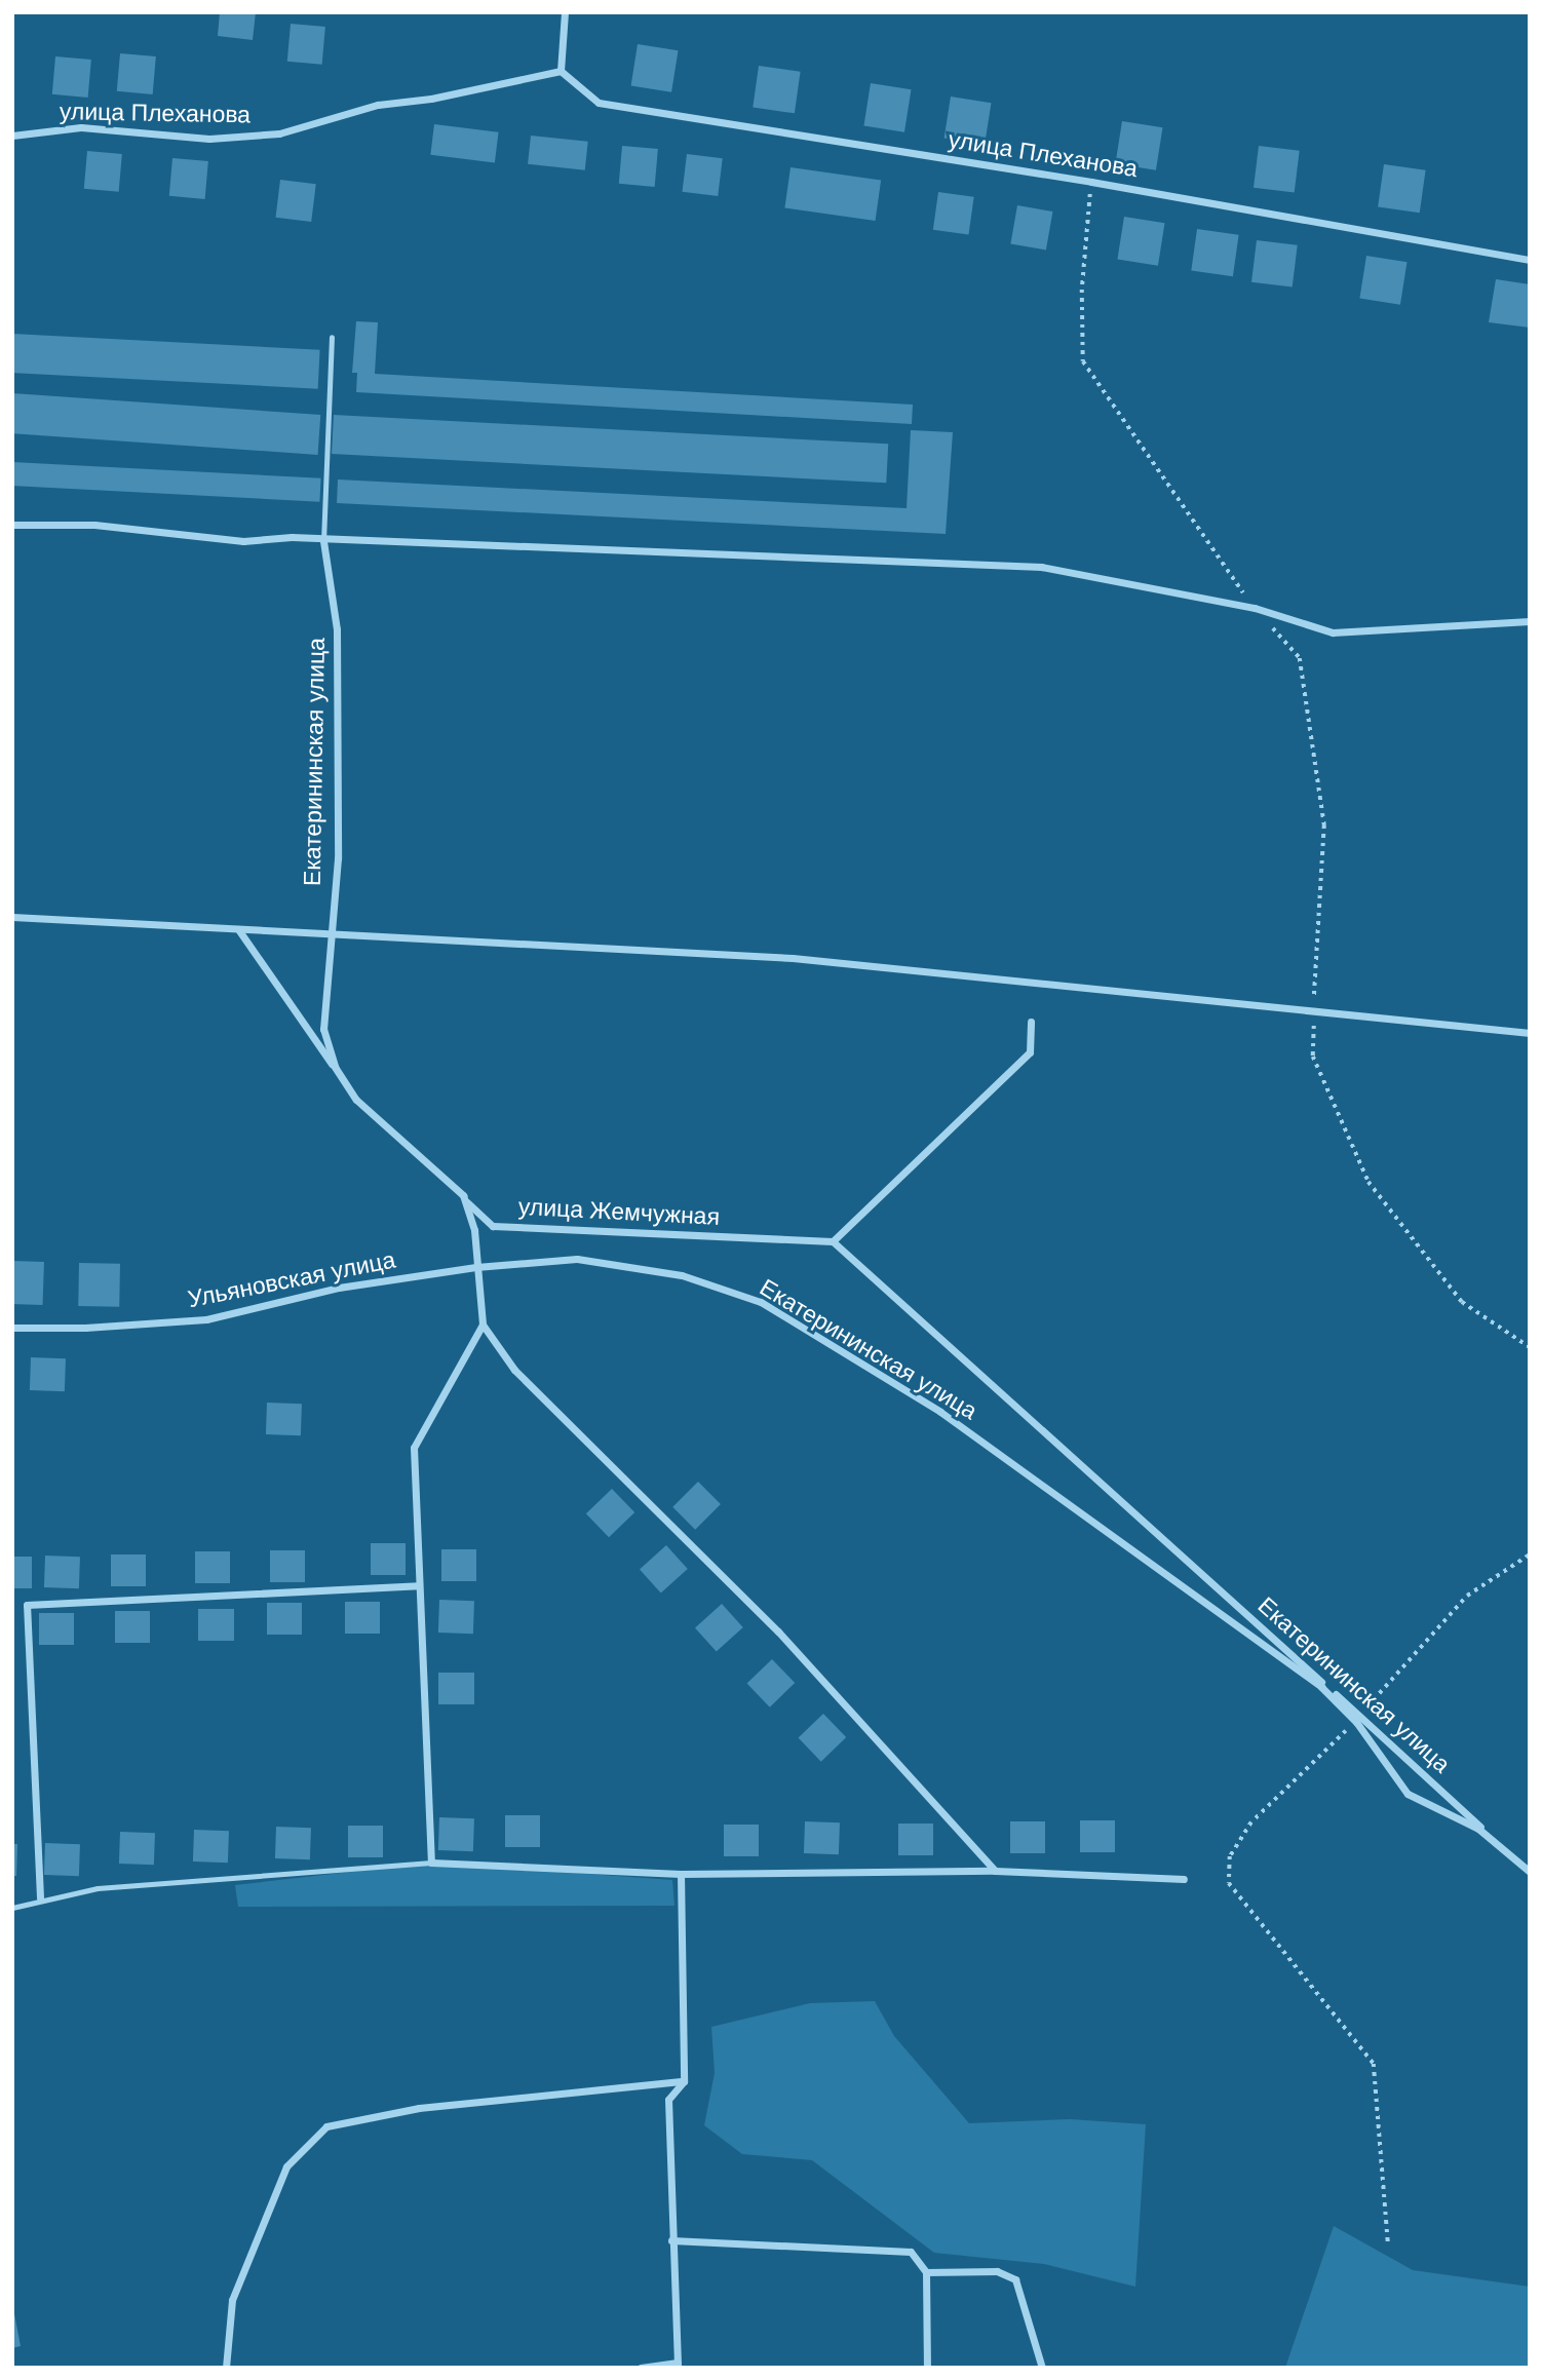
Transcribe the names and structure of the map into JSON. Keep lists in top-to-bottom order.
{
  "streets": {
    "street": [
      "улица Плеханова",
      "Екатерининская улица",
      "улица Жемчужная",
      "Ульяновская улица"
    ]
  },
  "crossings": [
    ["Екатерининская улица", "улица Жемчужная"],
    ["Екатерининская улица", "Ульяновская улица"]
  ]
}
